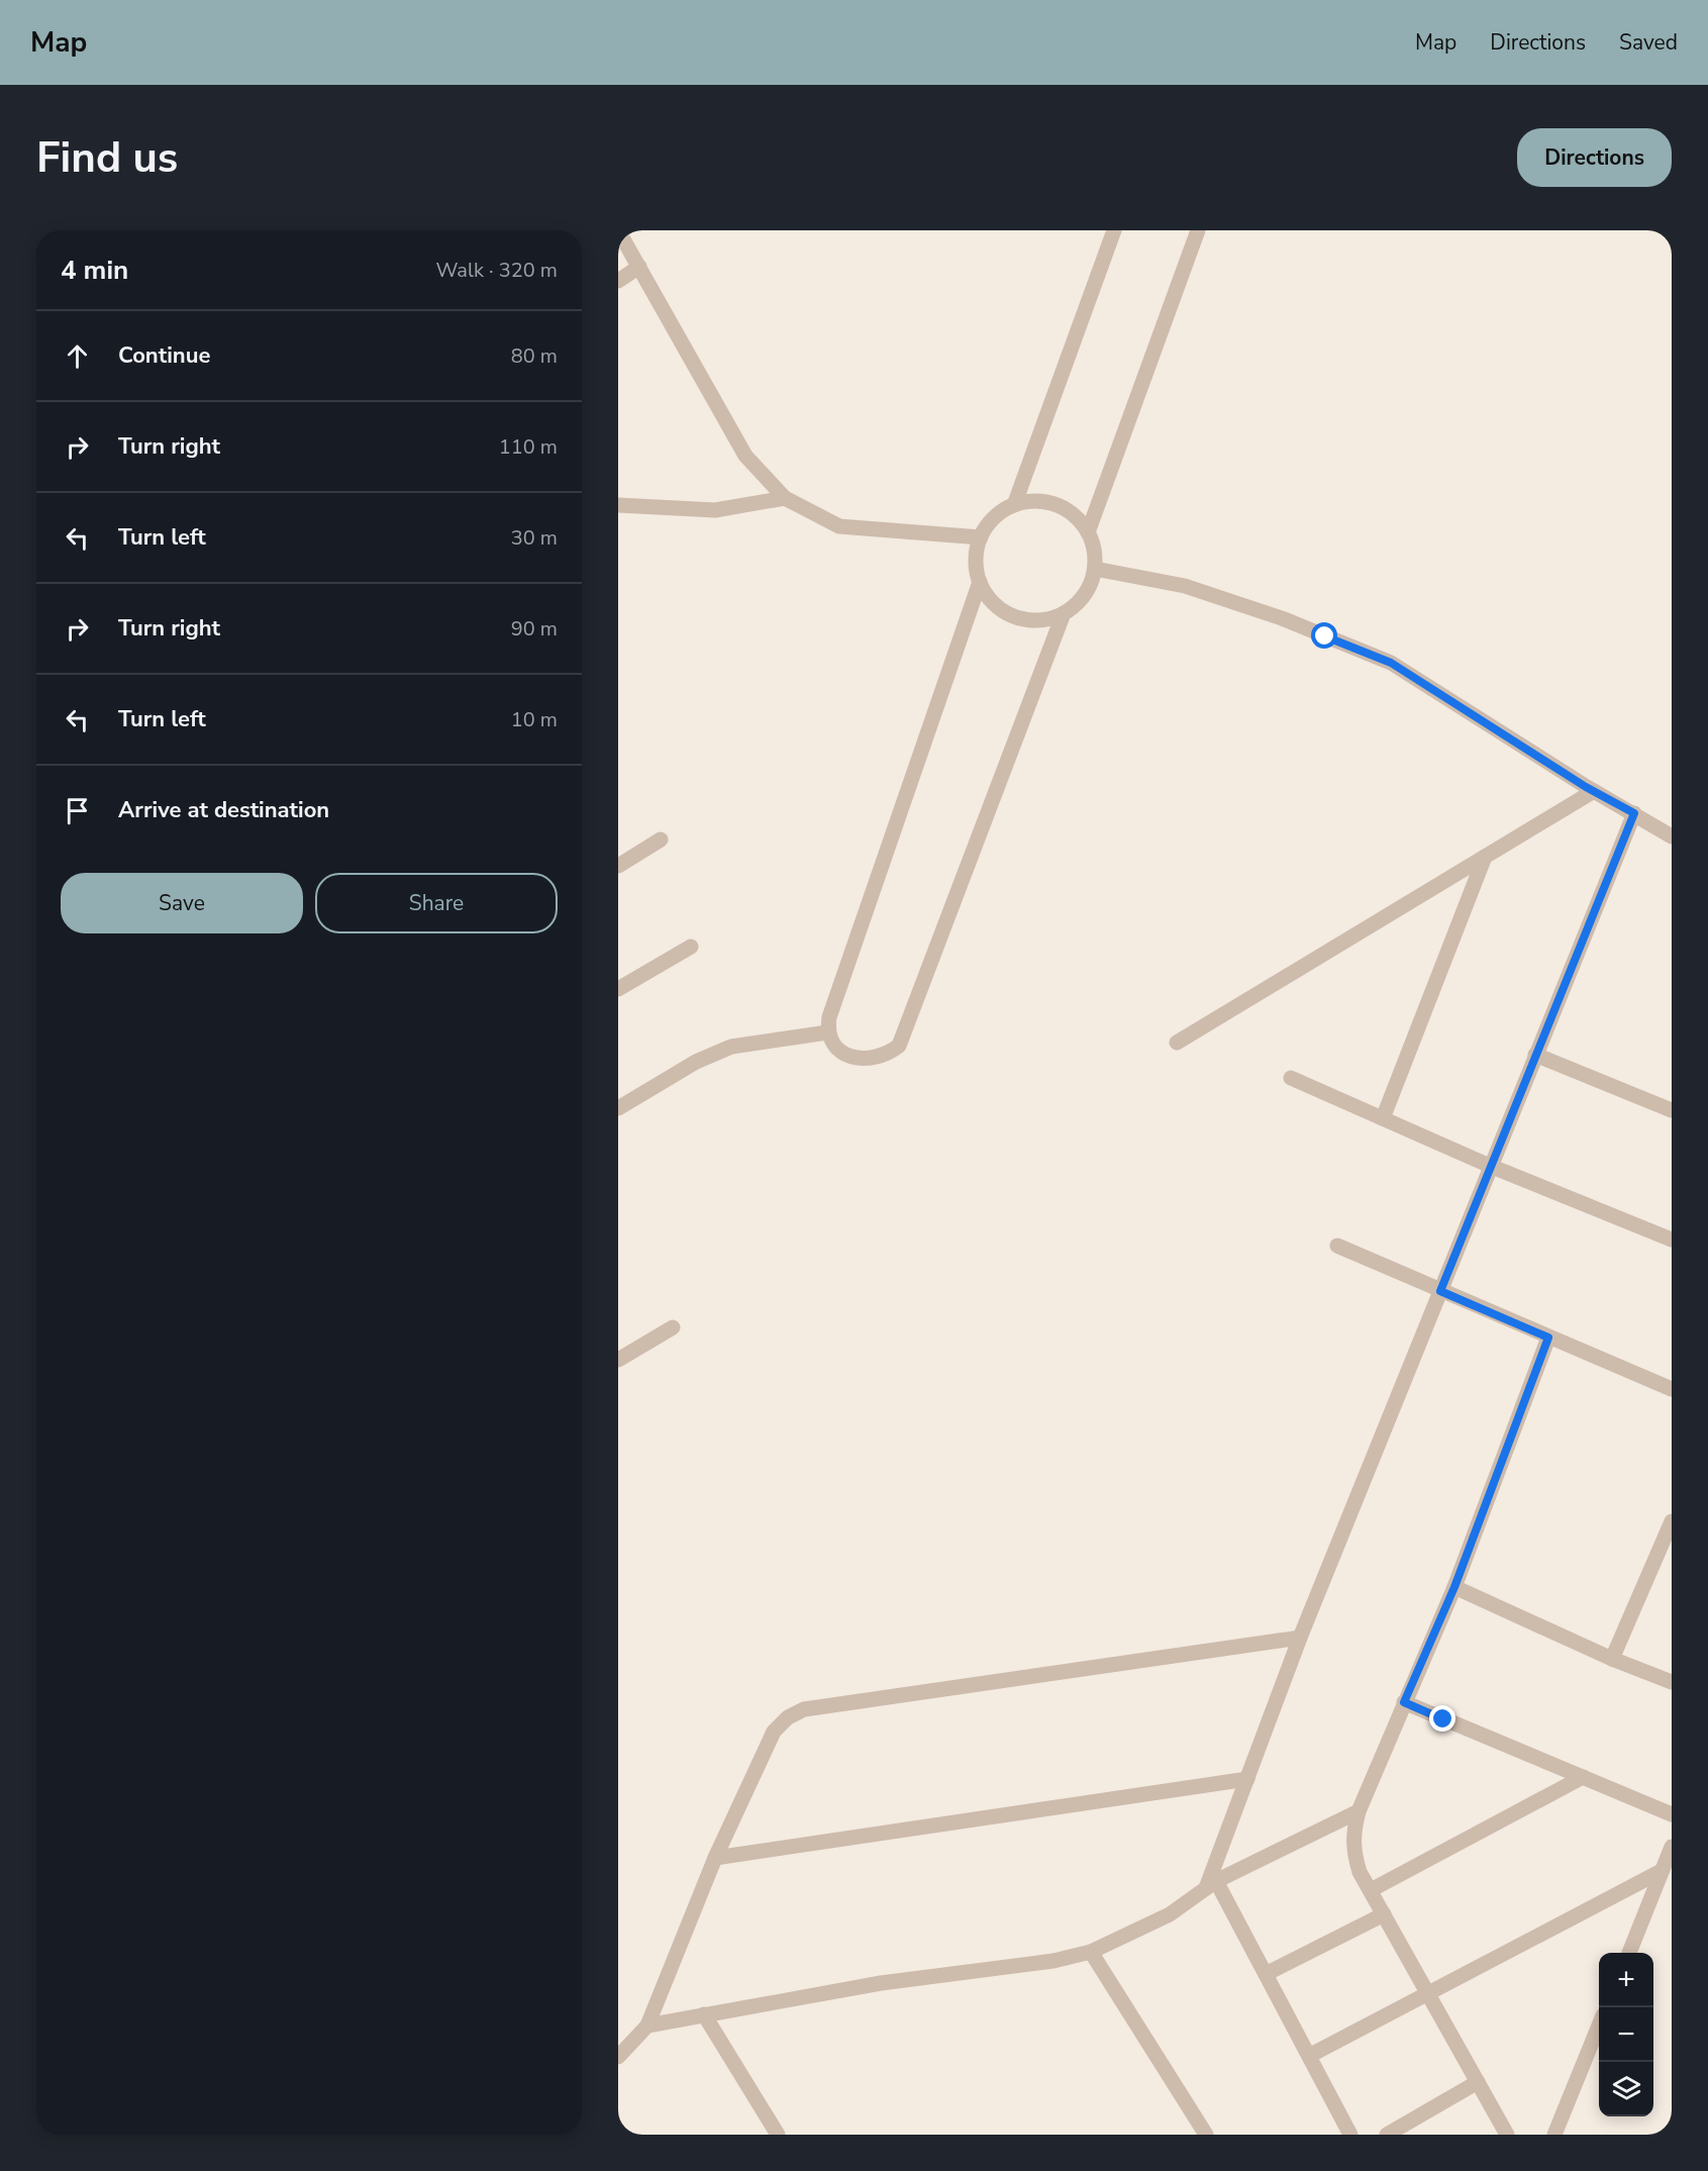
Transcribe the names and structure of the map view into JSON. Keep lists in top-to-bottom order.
{
  "page": {
    "header": "Map",
    "nav": ["Map", "Directions", "Saved"],
    "buttons": [
      "Directions",
      ["Save", "Share"]
    ],
    "title": "Find us",
    "heading": ["4 min", "Walk · 320 m"],
    "list": [
      ["Continue", "80 m"],
      ["Turn right", "110 m"],
      ["Turn left", "30 m"],
      ["Turn right", "90 m"],
      ["Turn left", "10 m"],
      "Arrive at destination"
    ],
    "map_buttons": ["+", "−"]
  }
}
